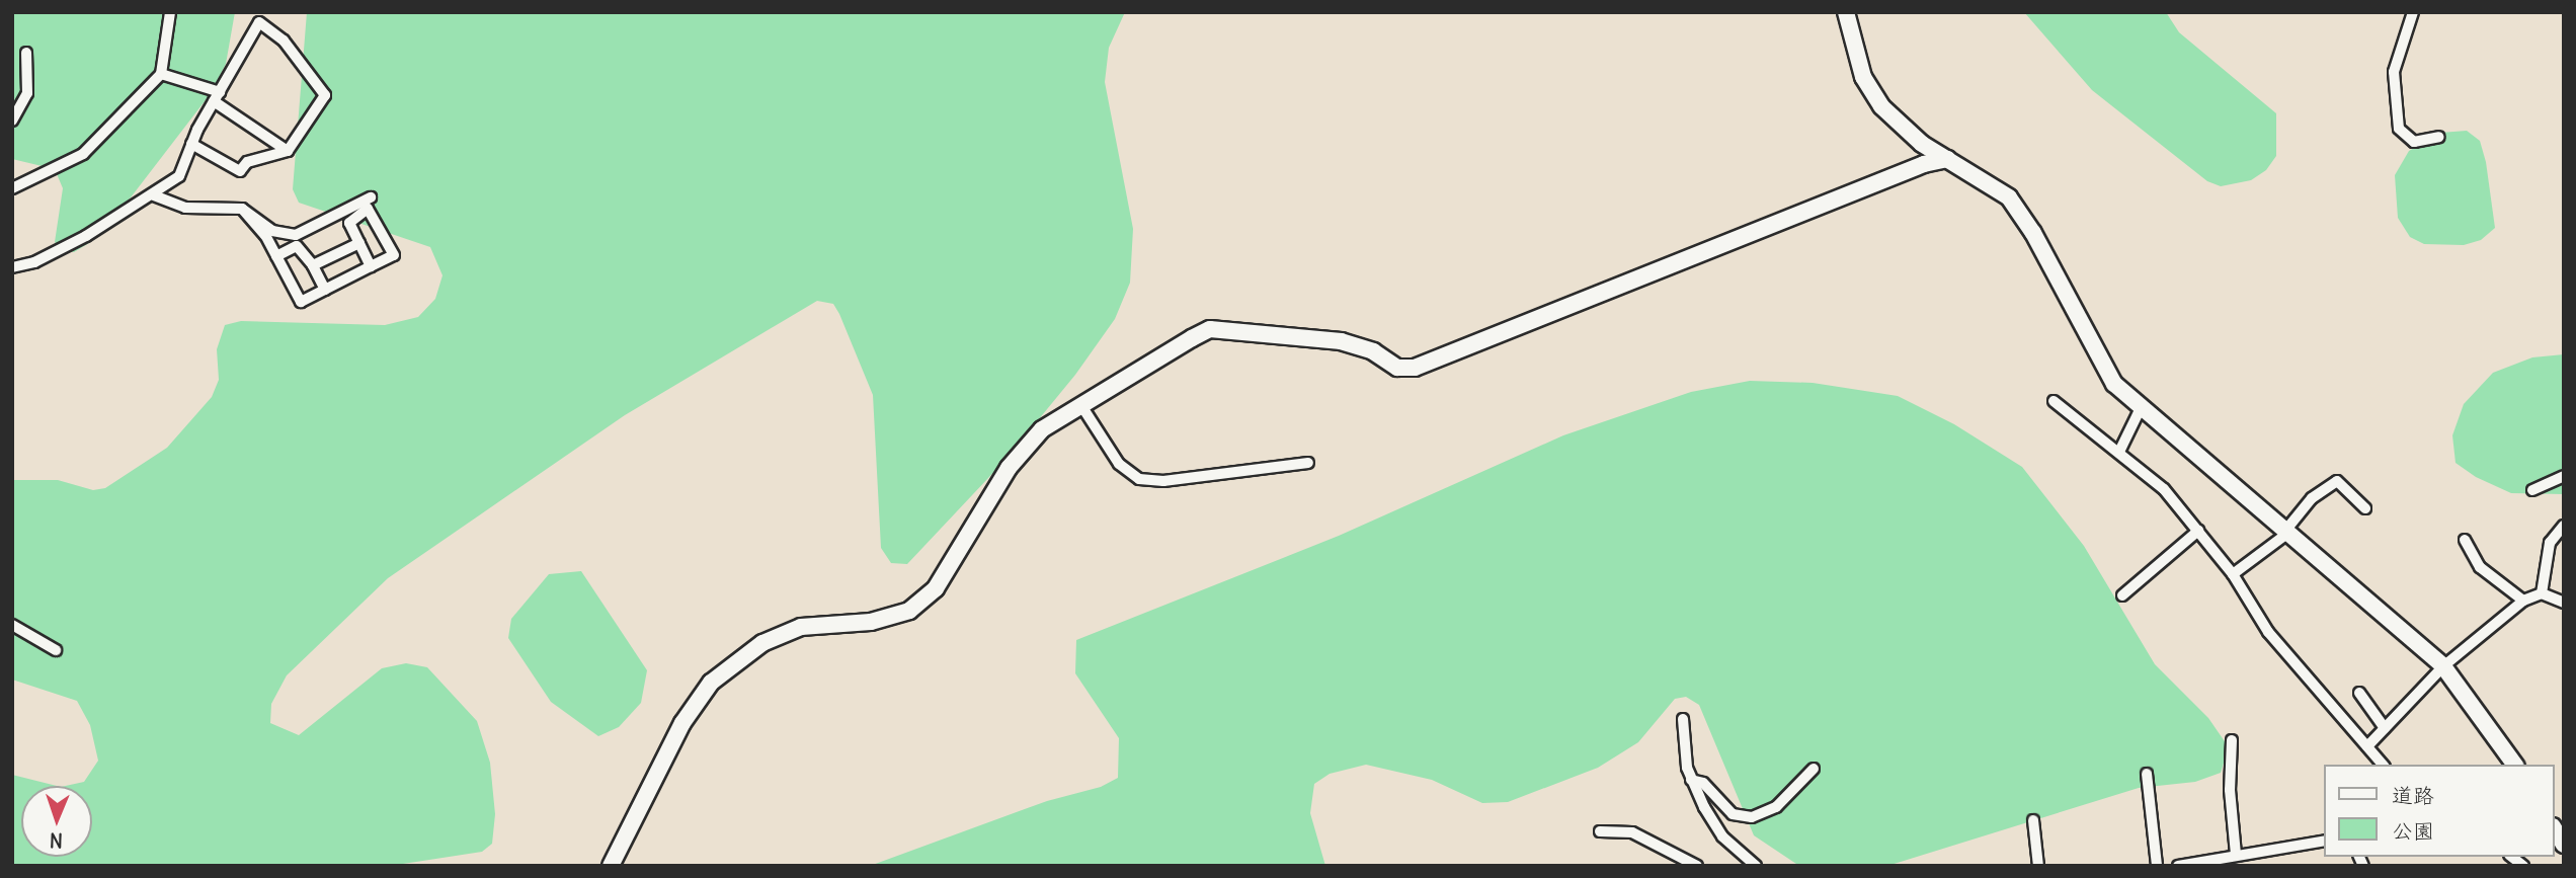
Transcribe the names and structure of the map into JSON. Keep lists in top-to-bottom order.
{
  "legend": ["道路", "公園"],
  "north": "bottom"
}
